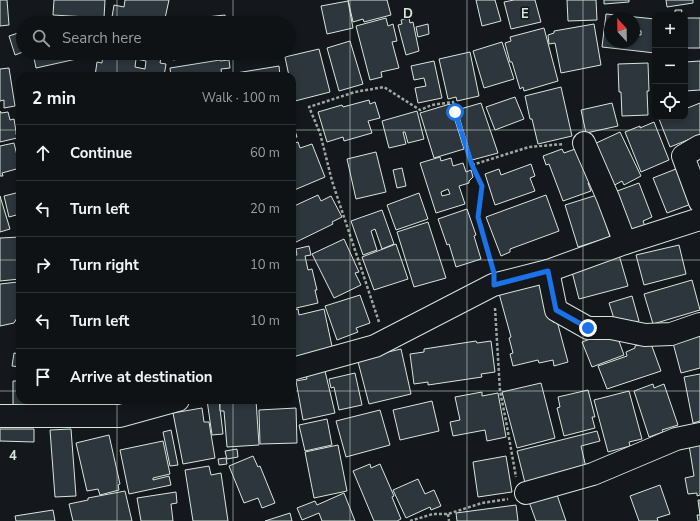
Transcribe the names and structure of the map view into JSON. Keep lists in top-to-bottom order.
{
  "north": "top",
  "page": {
    "map_buttons": ["+", "−"],
    "search": "Search here",
    "heading": ["2 min", "Walk · 100 m"],
    "list": [
      ["Continue", "60 m"],
      ["Turn left", "20 m"],
      ["Turn right", "10 m"],
      ["Turn left", "10 m"],
      "Arrive at destination"
    ]
  },
  "grid": {
    "columns": ["D", "E"],
    "rows": ["4"]
  }
}
